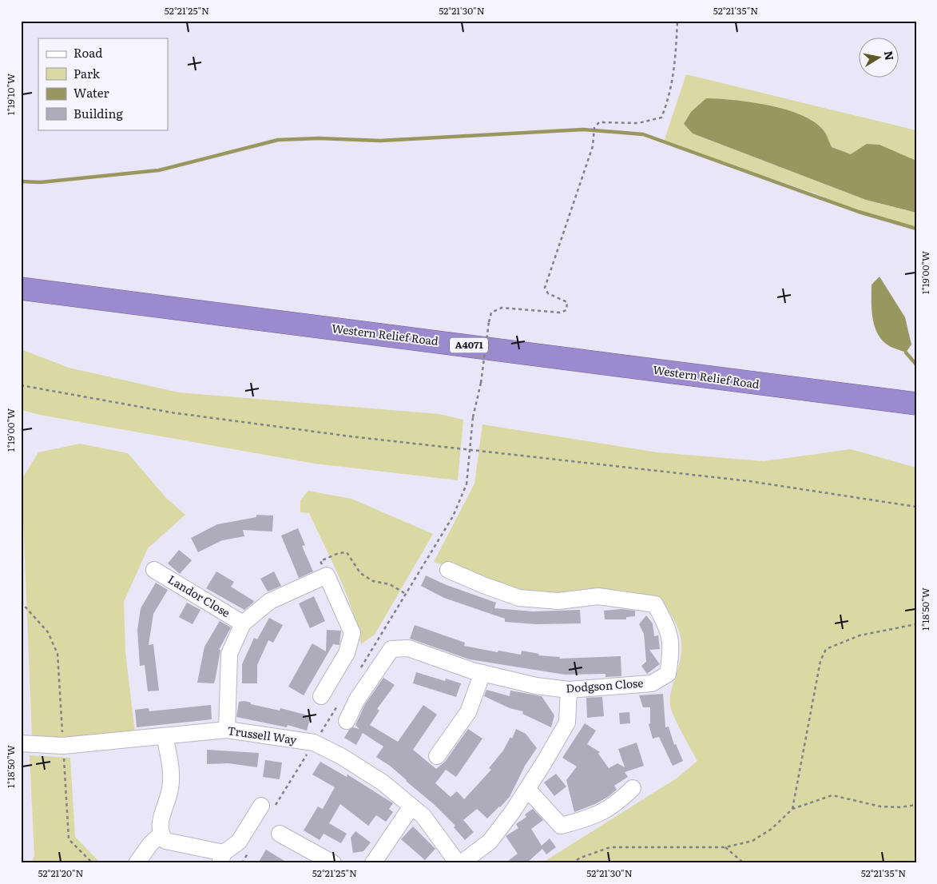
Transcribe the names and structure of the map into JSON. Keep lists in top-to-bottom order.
{
  "streets": {
    "highway": ["Western Relief Road", "A4071"],
    "street": ["Landor Close", "Dodgson Close", "Trussell Way"]
  },
  "legend": [
    "Road",
    "Park",
    "Water",
    "Building"
  ],
  "north": "right",
  "coordinates": [
    "52°21'25\"N",
    "52°21'30\"N",
    "52°21'35\"N",
    "1°19'10\"W",
    "1°19'00\"W",
    "1°18'50\"W",
    "52°21'20\"N"
  ]
}
